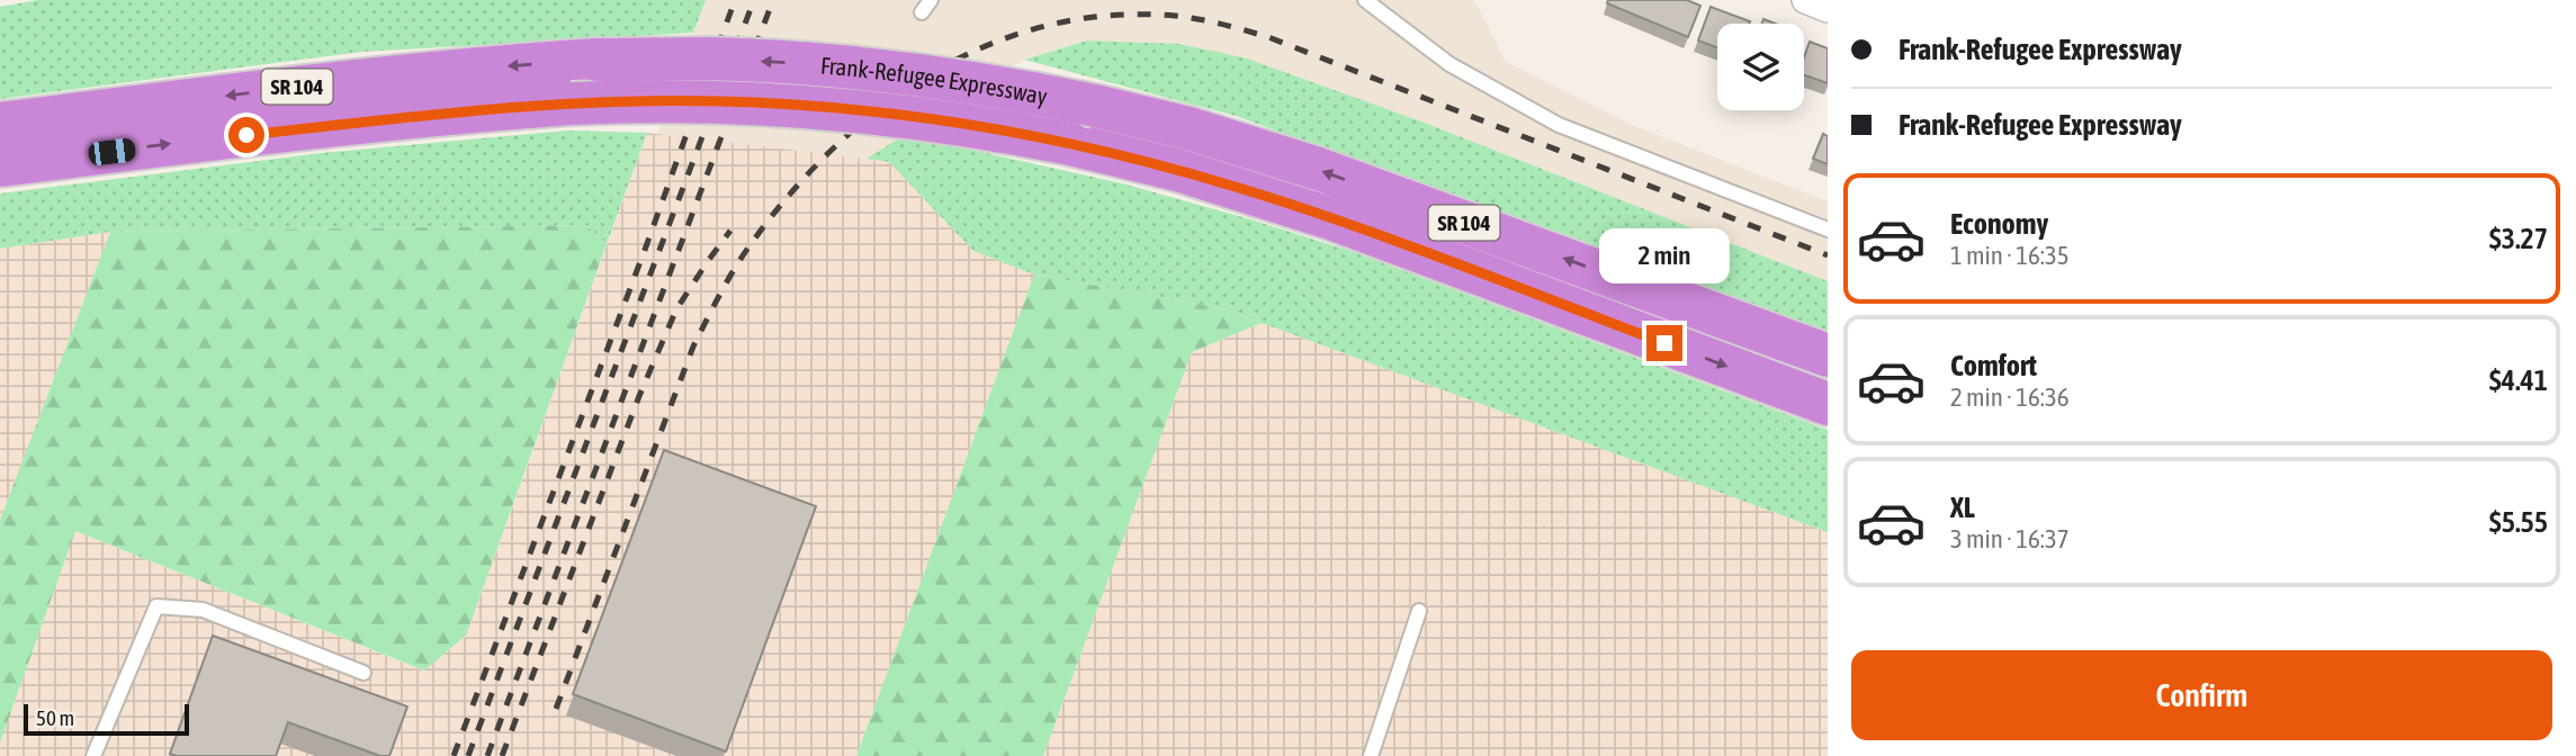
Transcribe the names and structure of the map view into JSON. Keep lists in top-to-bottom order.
{
  "streets": {
    "highway": ["Frank-Refugee Expressway", "SR 104"]
  },
  "scale_bar": "50 m",
  "page": {
    "banner": ["Frank-Refugee Expressway", "Frank-Refugee Expressway"],
    "list": [
      {
        "name": "Economy",
        "note": "1 min · 16:35",
        "value": "$3.27"
      },
      {
        "name": "Comfort",
        "note": "2 min · 16:36",
        "value": "$4.41"
      },
      {
        "name": "XL",
        "note": "3 min · 16:37",
        "value": "$5.55"
      }
    ],
    "bubble": "2 min",
    "buttons": "Confirm",
    "scale": "50 m"
  }
}
